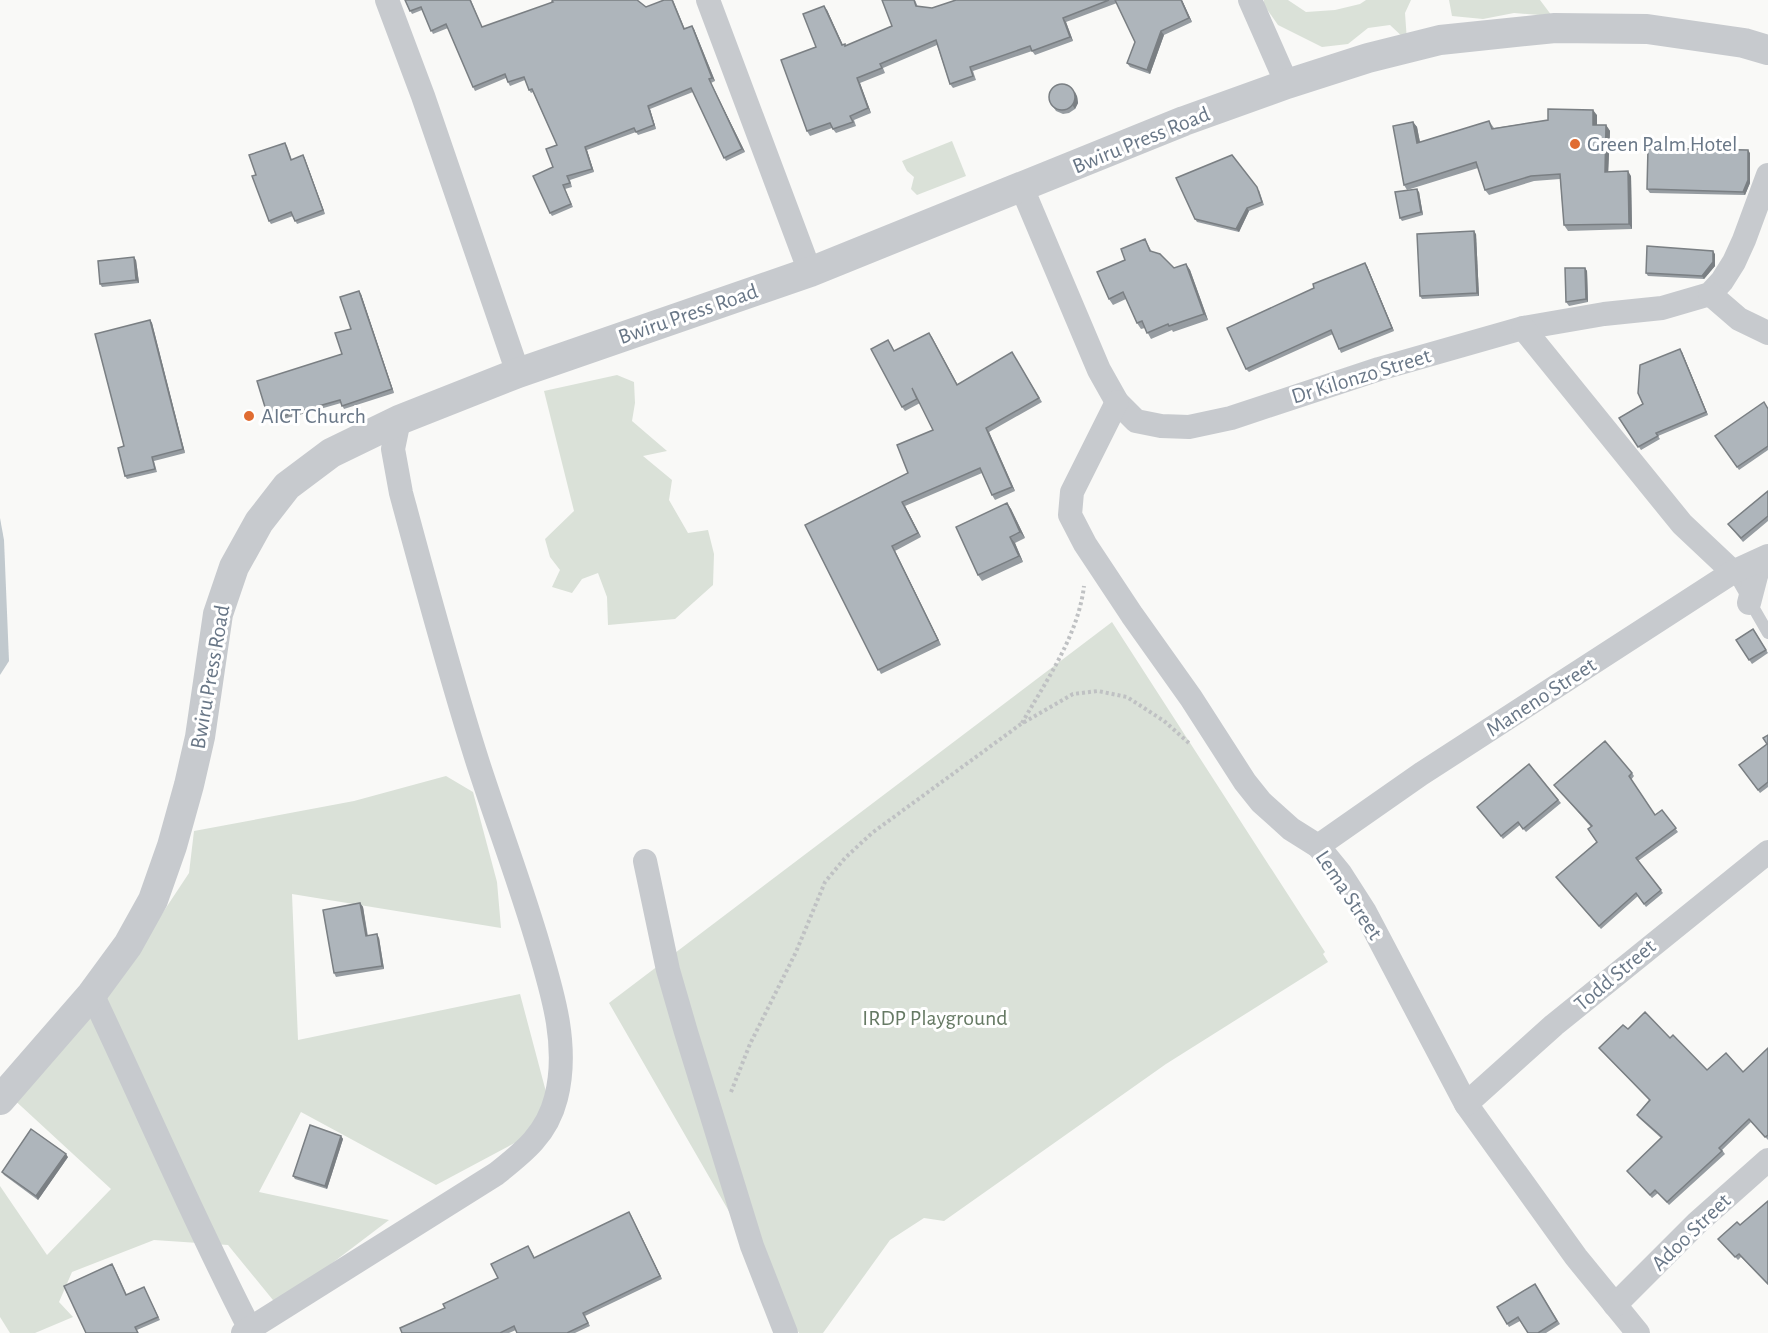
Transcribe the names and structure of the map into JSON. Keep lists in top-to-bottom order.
{
  "streets": {
    "street": [
      "Bwiru Press Road",
      "Dr Kilonzo Street",
      "Maneno Street",
      "Lema Street",
      "Todd Street",
      "Adoo Street"
    ]
  },
  "crossings": [
    ["Bwiru Press Road", "Dr Kilonzo Street"],
    ["Dr Kilonzo Street", "Lema Street"],
    ["Maneno Street", "Lema Street"],
    ["Lema Street", "Todd Street"],
    ["Lema Street", "Adoo Street"]
  ],
  "parks": ["IRDP Playground"],
  "places": ["Green Palm Hotel", "AICT Church"]
}
